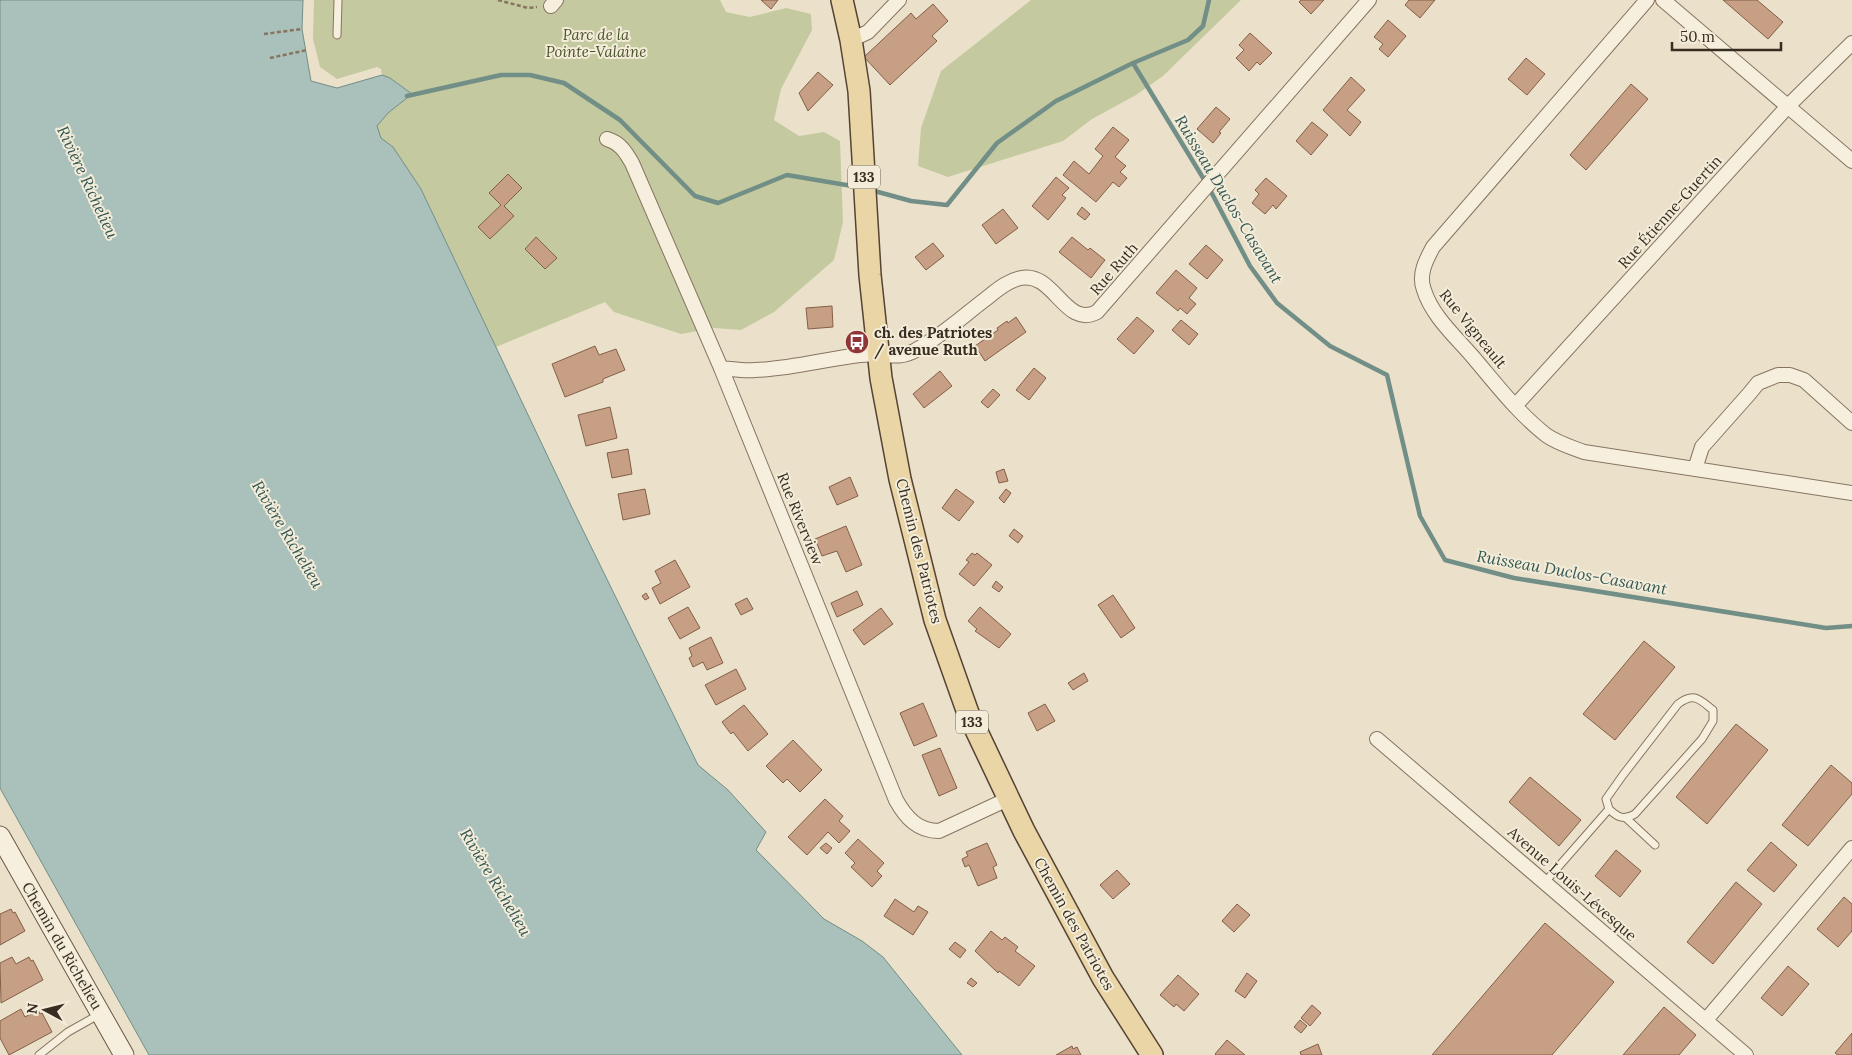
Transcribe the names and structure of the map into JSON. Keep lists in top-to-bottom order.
{
  "streets": {
    "main road": ["133", "Chemin des Patriotes", "Chemin du Richelieu"],
    "street": [
      "Rue Étienne-Guertin",
      "Rue Ruth",
      "Rue Vigneault",
      "Rue Riverview",
      "Avenue Louis-Lévesque"
    ]
  },
  "crossings": [
    ["Rue Étienne-Guertin", "Rue Vigneault"],
    ["Rue Ruth", "Rue Riverview"],
    ["Rue Ruth", "Chemin des Patriotes"],
    ["Rue Riverview", "Chemin des Patriotes"]
  ],
  "water": ["Rivière Richelieu", "Ruisseau Duclos-Casavant"],
  "parks": ["Parc de la Pointe-Valaine"],
  "places": {
    "bus stop": ["ch. des Patriotes / avenue Ruth"]
  },
  "scale_bar": "50 m",
  "north": "left"
}
